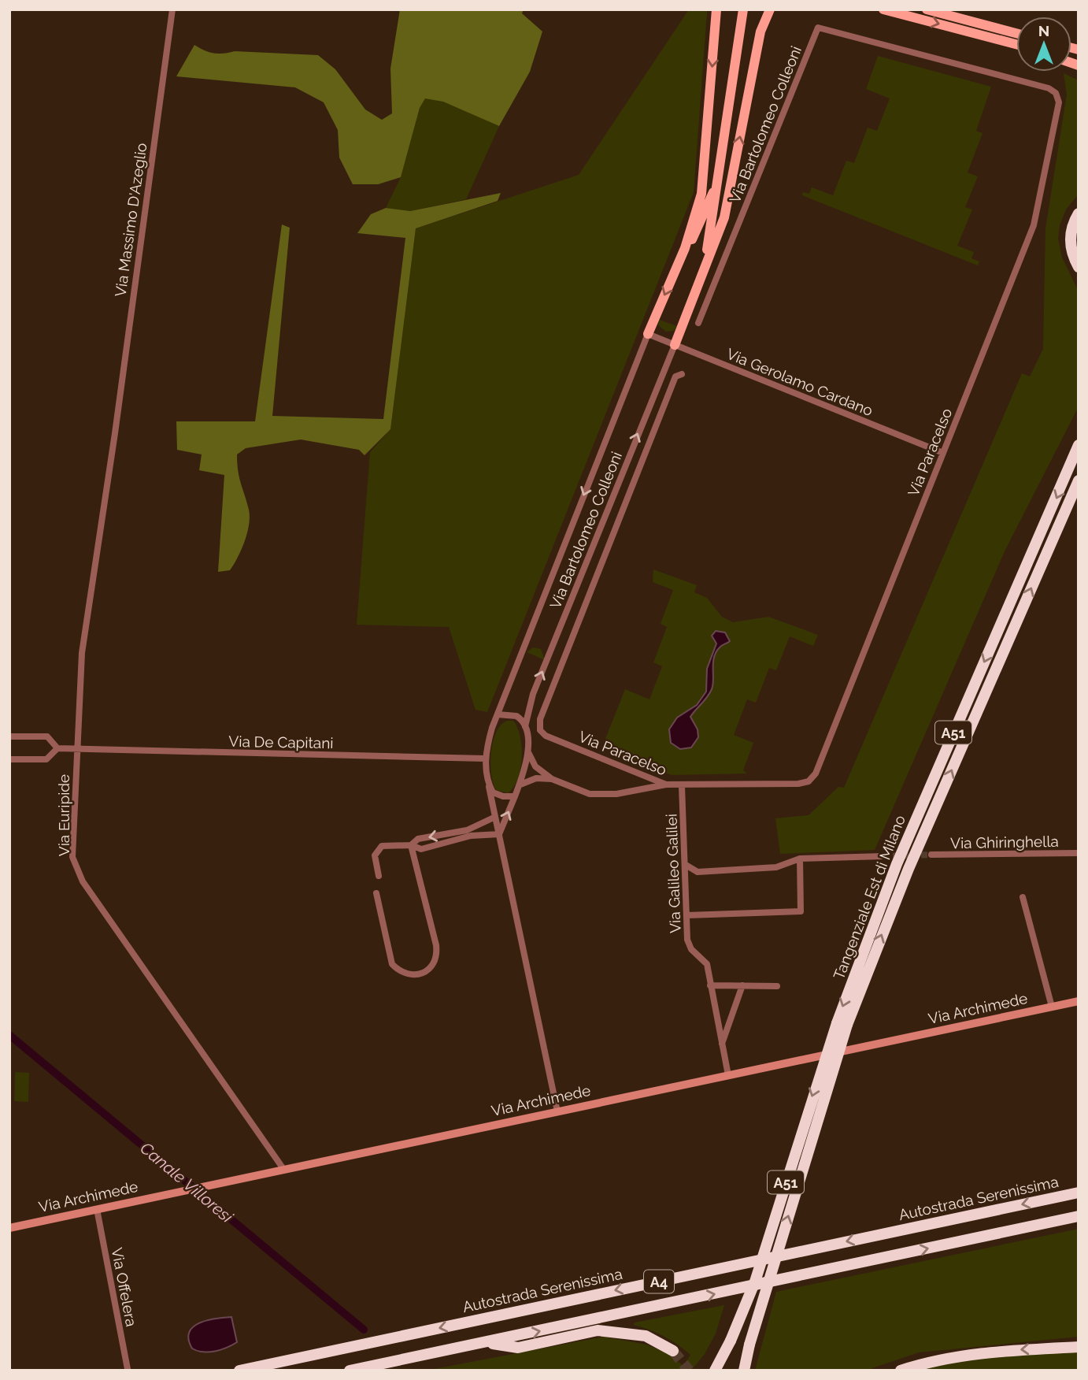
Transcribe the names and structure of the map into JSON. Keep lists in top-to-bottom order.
{
  "streets": {
    "highway": [
      "A51",
      "Tangenziale Est di Milano",
      "Autostrada Serenissima",
      "A4"
    ],
    "street": [
      "Via Bartolomeo Colleoni",
      "Via Massimo D'Azeglio",
      "Via Gerolamo Cardano",
      "Via Paracelso",
      "Via De Capitani",
      "Via Euripide",
      "Via Ghiringhella",
      "Via Galileo Galilei",
      "Via Archimede",
      "Via Offelera"
    ]
  },
  "crossings": [
    ["Via Bartolomeo Colleoni", "Via Gerolamo Cardano"],
    ["Via Bartolomeo Colleoni", "Via Paracelso"],
    ["Via Bartolomeo Colleoni", "Via De Capitani"],
    ["Via Massimo D'Azeglio", "Via Euripide"],
    ["Via Gerolamo Cardano", "Via Paracelso"],
    ["Via Paracelso", "Via Galileo Galilei"],
    ["Via De Capitani", "Via Euripide"],
    ["Via Euripide", "Via Archimede"],
    ["Via Galileo Galilei", "Via Archimede"],
    ["Via Archimede", "Via Offelera"]
  ],
  "water": ["Canale Villoresi"],
  "north": "top"
}
